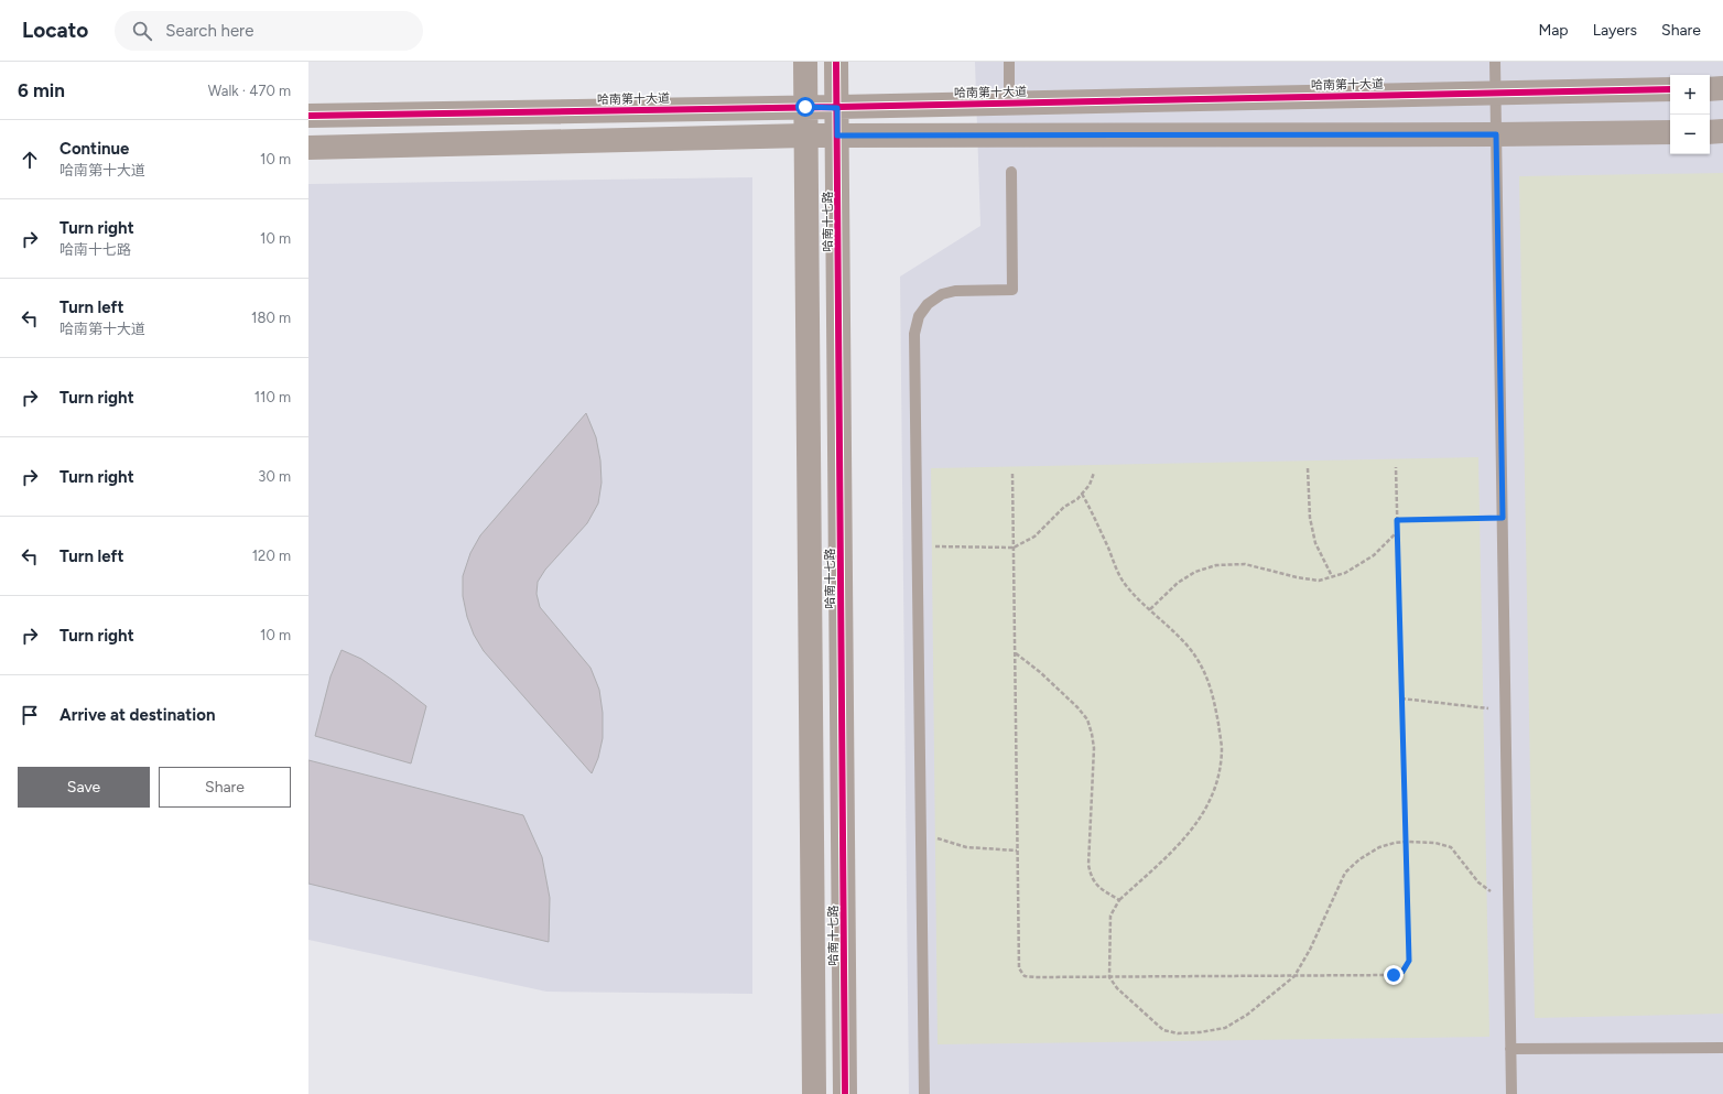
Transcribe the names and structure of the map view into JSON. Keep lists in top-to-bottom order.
{
  "streets": {
    "street": ["哈南第十大道", "哈南十七路"]
  },
  "crossings": [
    ["哈南第十大道", "哈南十七路"]
  ],
  "page": {
    "header": "Locato",
    "search": "Search here",
    "nav": ["Map", "Layers", "Share"],
    "heading": ["6 min", "Walk · 470 m"],
    "map_buttons": ["+", "−"],
    "list": [
      ["Continue", "哈南第十大道", "10 m"],
      ["Turn right", "哈南十七路", "10 m"],
      ["Turn left", "哈南第十大道", "180 m"],
      ["Turn right", "110 m"],
      ["Turn right", "30 m"],
      ["Turn left", "120 m"],
      ["Turn right", "10 m"],
      "Arrive at destination"
    ],
    "buttons": ["Save", "Share"]
  }
}
